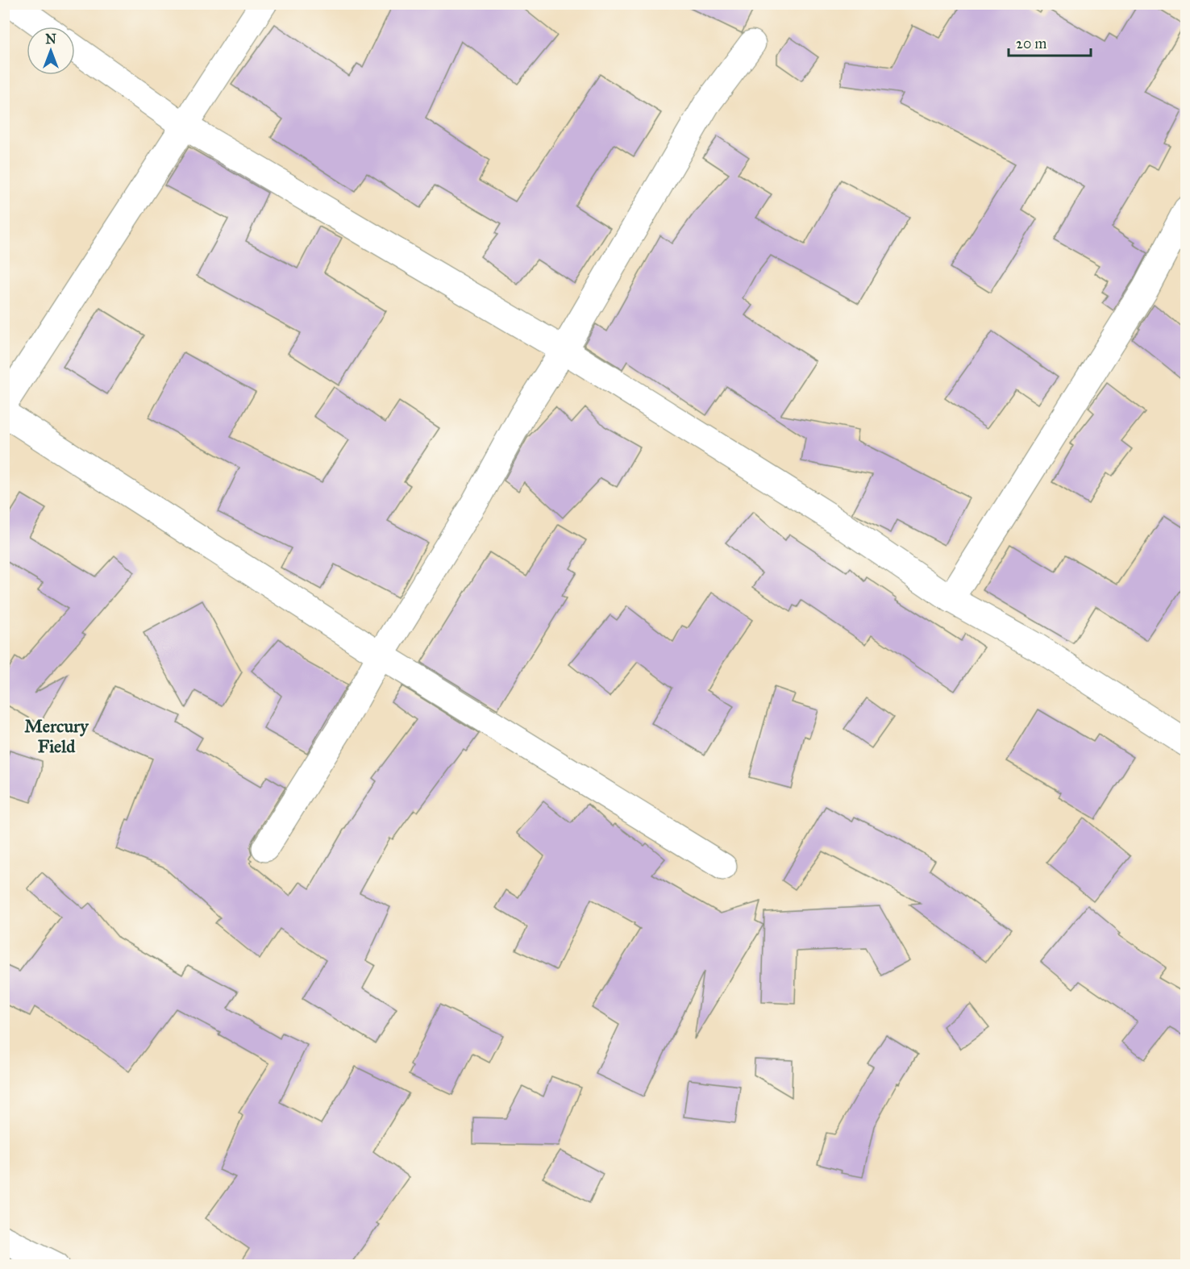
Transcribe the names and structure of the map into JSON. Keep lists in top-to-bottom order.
{
  "districts": ["Mercury Field"],
  "scale_bar": "20 m",
  "north": "top"
}
